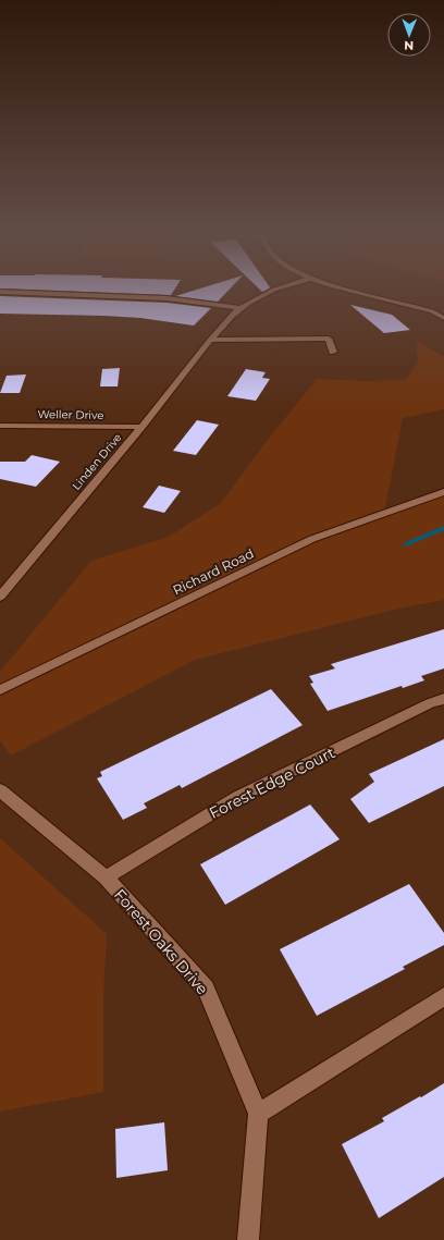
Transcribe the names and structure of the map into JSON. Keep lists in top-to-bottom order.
{
  "streets": {
    "street": [
      "Weller Drive",
      "Linden Drive",
      "Richard Road",
      "Forest Edge Court",
      "Forest Oaks Drive"
    ]
  },
  "crossings": [
    ["Weller Drive", "Linden Drive"],
    ["Forest Edge Court", "Forest Oaks Drive"]
  ],
  "north": "bottom"
}
